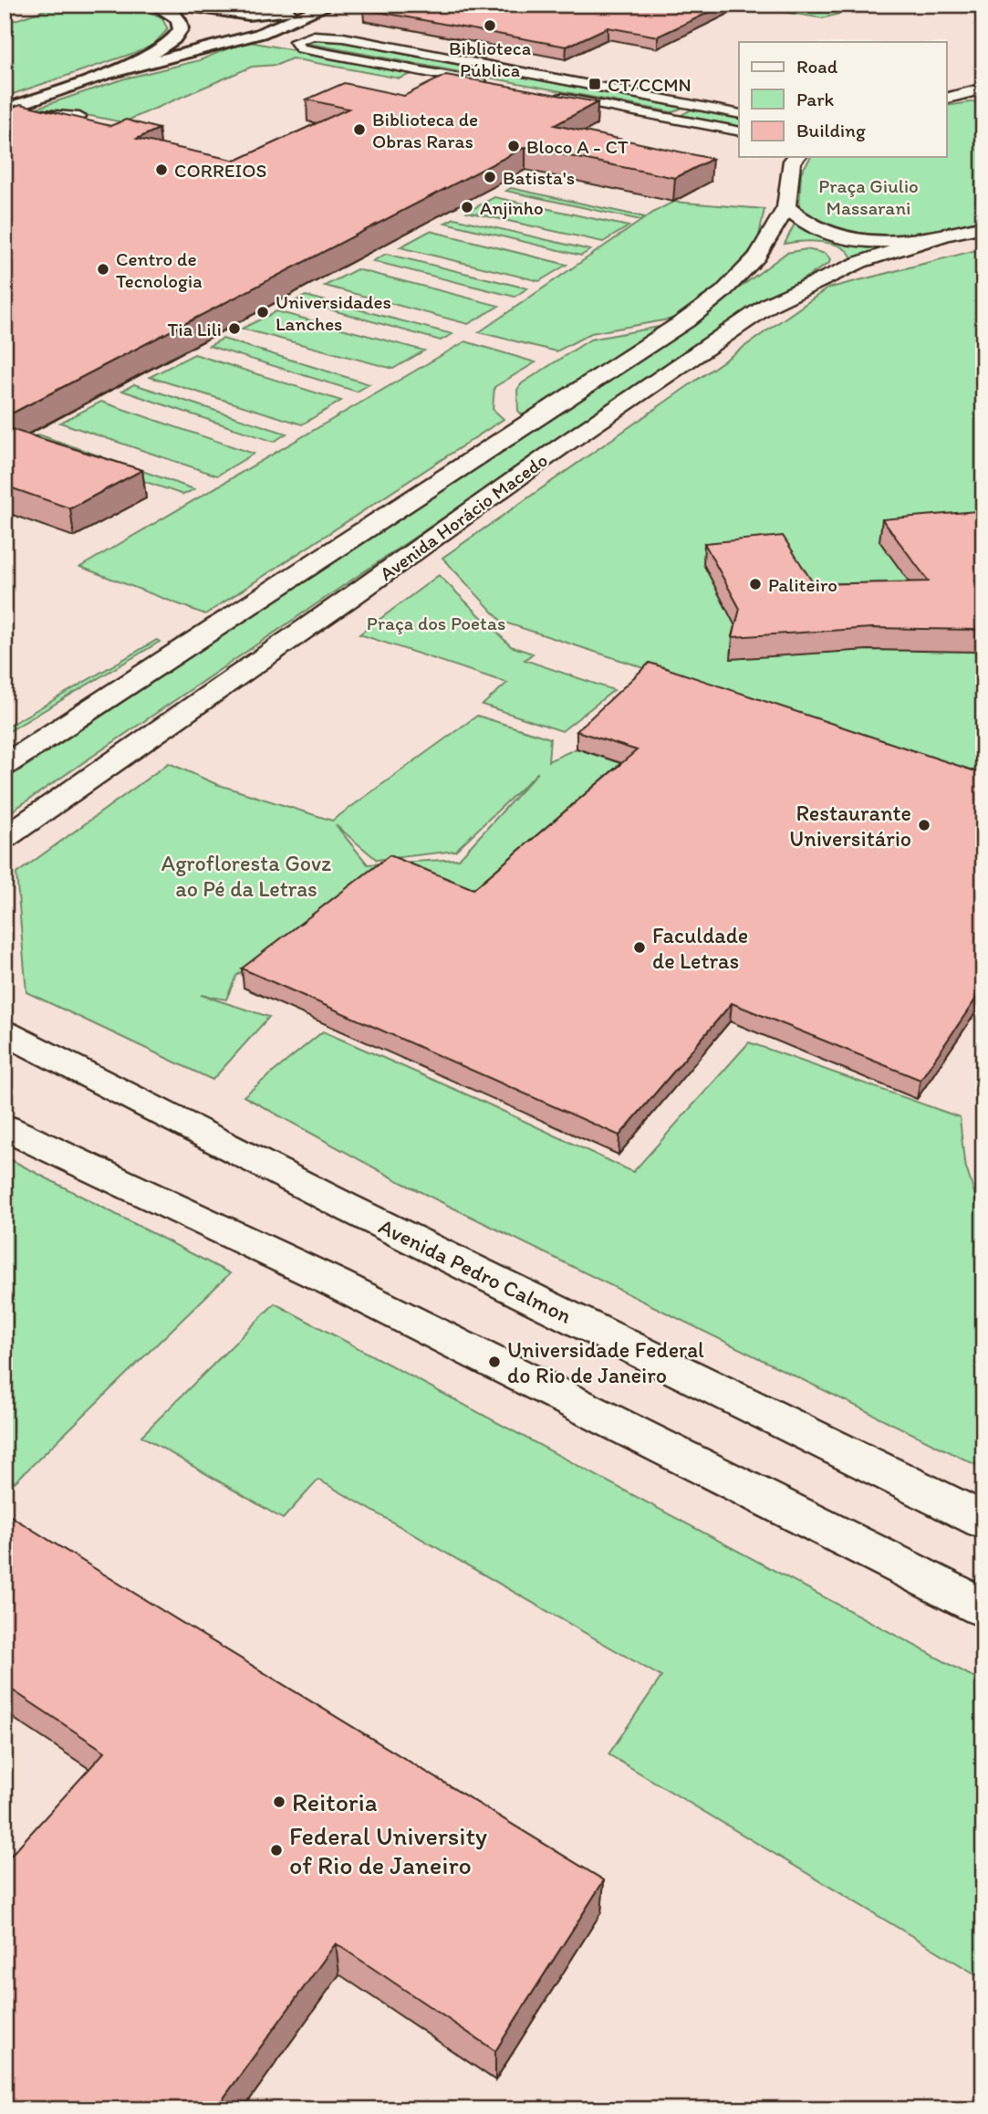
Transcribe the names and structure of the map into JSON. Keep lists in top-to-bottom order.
{
  "streets": {
    "street": ["Avenida Horácio Macedo", "Avenida Pedro Calmon"]
  },
  "parks": ["Praça Giulio Massarani", "Praça dos Poetas", "Agrofloresta Govz ao Pé da Letras"],
  "places": {
    "other": [
      "Biblioteca Pública",
      "Biblioteca de Obras Raras",
      "Bloco A - CT",
      "CORREIOS",
      "Batista's",
      "Anjinho",
      "Centro de Tecnologia",
      "Universidades Lanches",
      "Tia Lili",
      "Paliteiro",
      "Restaurante Universitário",
      "Faculdade de Letras",
      "Universidade Federal do Rio de Janeiro",
      "Reitoria",
      "Federal University of Rio de Janeiro"
    ],
    "transit": ["CT/CCMN"]
  },
  "legend": ["Road", "Park", "Building"]
}
